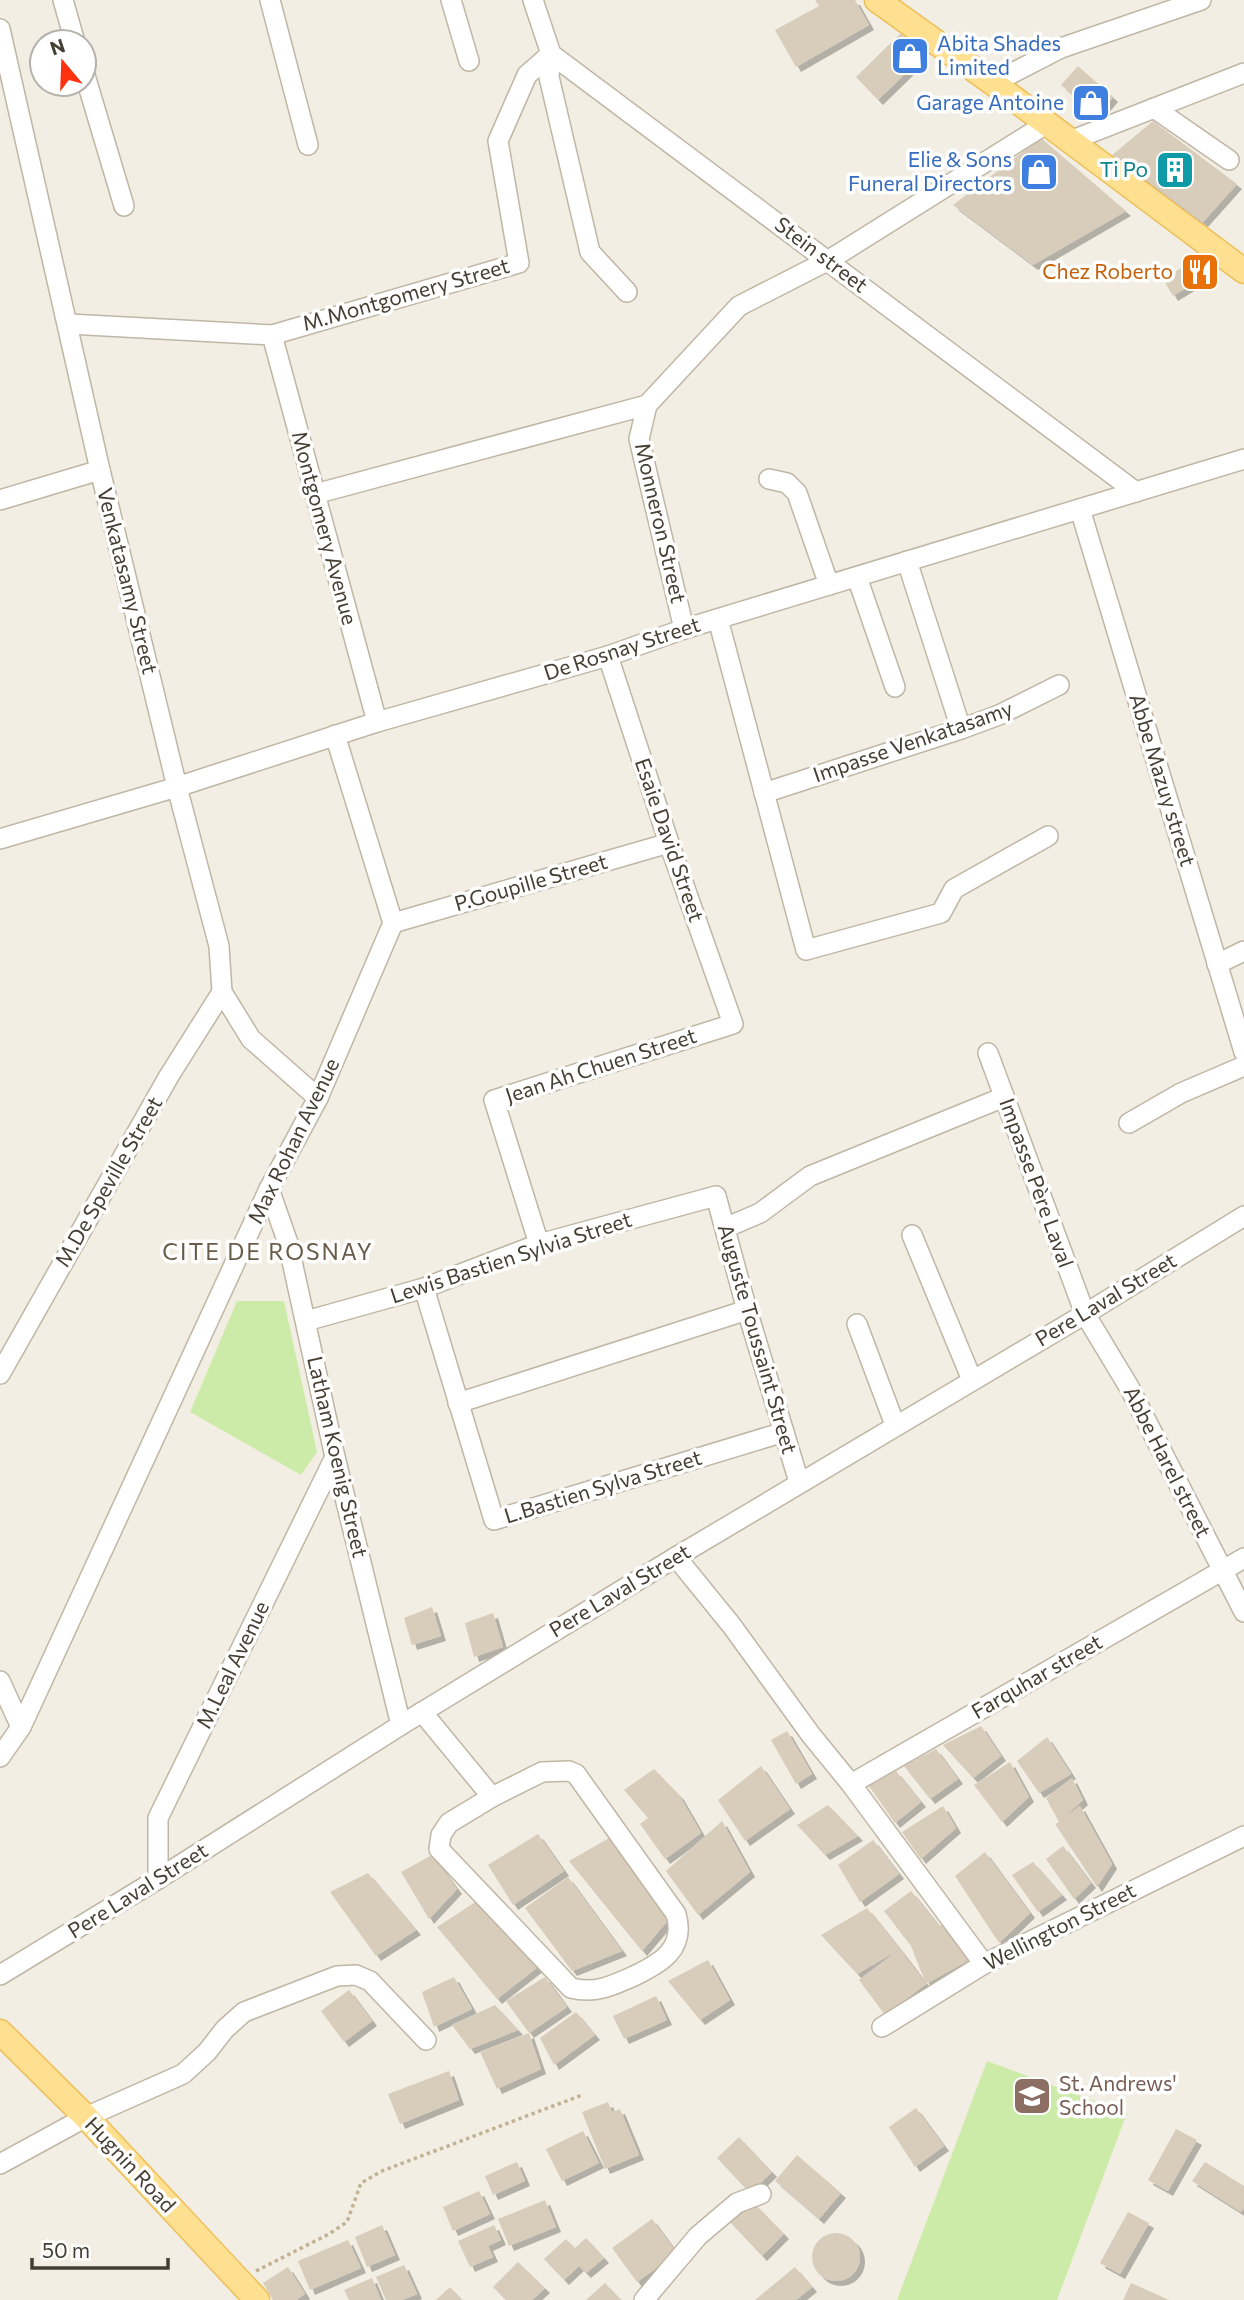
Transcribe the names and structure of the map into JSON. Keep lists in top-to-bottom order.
{
  "streets": {
    "main road": ["Hugnin Road"],
    "street": [
      "Stein street",
      "M.Montgomery Street",
      "Monneron Street",
      "Montgomery Avenue",
      "Venkatasamy Street",
      "De Rosnay Street",
      "Impasse Venkatasamy",
      "Abbe Mazuy street",
      "Esaie David Street",
      "P.Goupille Street",
      "Jean Ah Chuen Street",
      "Max Rohan Avenue",
      "M.De Speville Street",
      "Impasse Père Laval",
      "Lewis Bastien Sylvia Street",
      "Pere Laval Street",
      "Auguste Toussaint Street",
      "Latham Koenig Street",
      "Abbe Harel street",
      "L.Bastien Sylva Street",
      "M.Leal Avenue",
      "Farquhar street",
      "Wellington Street"
    ]
  },
  "crossings": [
    ["Stein street", "M.Montgomery Street"],
    ["Stein street", "Monneron Street"],
    ["Stein street", "De Rosnay Street"],
    ["M.Montgomery Street", "Montgomery Avenue"],
    ["M.Montgomery Street", "Venkatasamy Street"],
    ["Monneron Street", "De Rosnay Street"],
    ["Montgomery Avenue", "De Rosnay Street"],
    ["Venkatasamy Street", "De Rosnay Street"],
    ["Venkatasamy Street", "Max Rohan Avenue"],
    ["Venkatasamy Street", "M.De Speville Street"],
    ["De Rosnay Street", "Abbe Mazuy street"],
    ["De Rosnay Street", "Esaie David Street"],
    ["Esaie David Street", "P.Goupille Street"],
    ["Esaie David Street", "Jean Ah Chuen Street"],
    ["P.Goupille Street", "Max Rohan Avenue"],
    ["Jean Ah Chuen Street", "Lewis Bastien Sylvia Street"],
    ["Max Rohan Avenue", "Latham Koenig Street"],
    ["Impasse Père Laval", "Pere Laval Street"],
    ["Impasse Père Laval", "Abbe Harel street"],
    ["Lewis Bastien Sylvia Street", "Auguste Toussaint Street"],
    ["Lewis Bastien Sylvia Street", "Latham Koenig Street"],
    ["Lewis Bastien Sylvia Street", "L.Bastien Sylva Street"],
    ["Pere Laval Street", "Auguste Toussaint Street"],
    ["Pere Laval Street", "Latham Koenig Street"],
    ["Pere Laval Street", "Abbe Harel street"],
    ["Pere Laval Street", "M.Leal Avenue"],
    ["Auguste Toussaint Street", "L.Bastien Sylva Street"],
    ["Latham Koenig Street", "M.Leal Avenue"],
    ["Abbe Harel street", "Farquhar street"]
  ],
  "districts": ["CITE DE ROSNAY"],
  "places": {
    "shop": ["Abita Shades Limited", "Garage Antoine", "Elie & Sons Funeral Directors"],
    "building": ["Ti Po"],
    "restaurant": ["Chez Roberto"],
    "school or university": ["St. Andrews' School"]
  },
  "scale_bar": "50 m",
  "north": "top"
}
